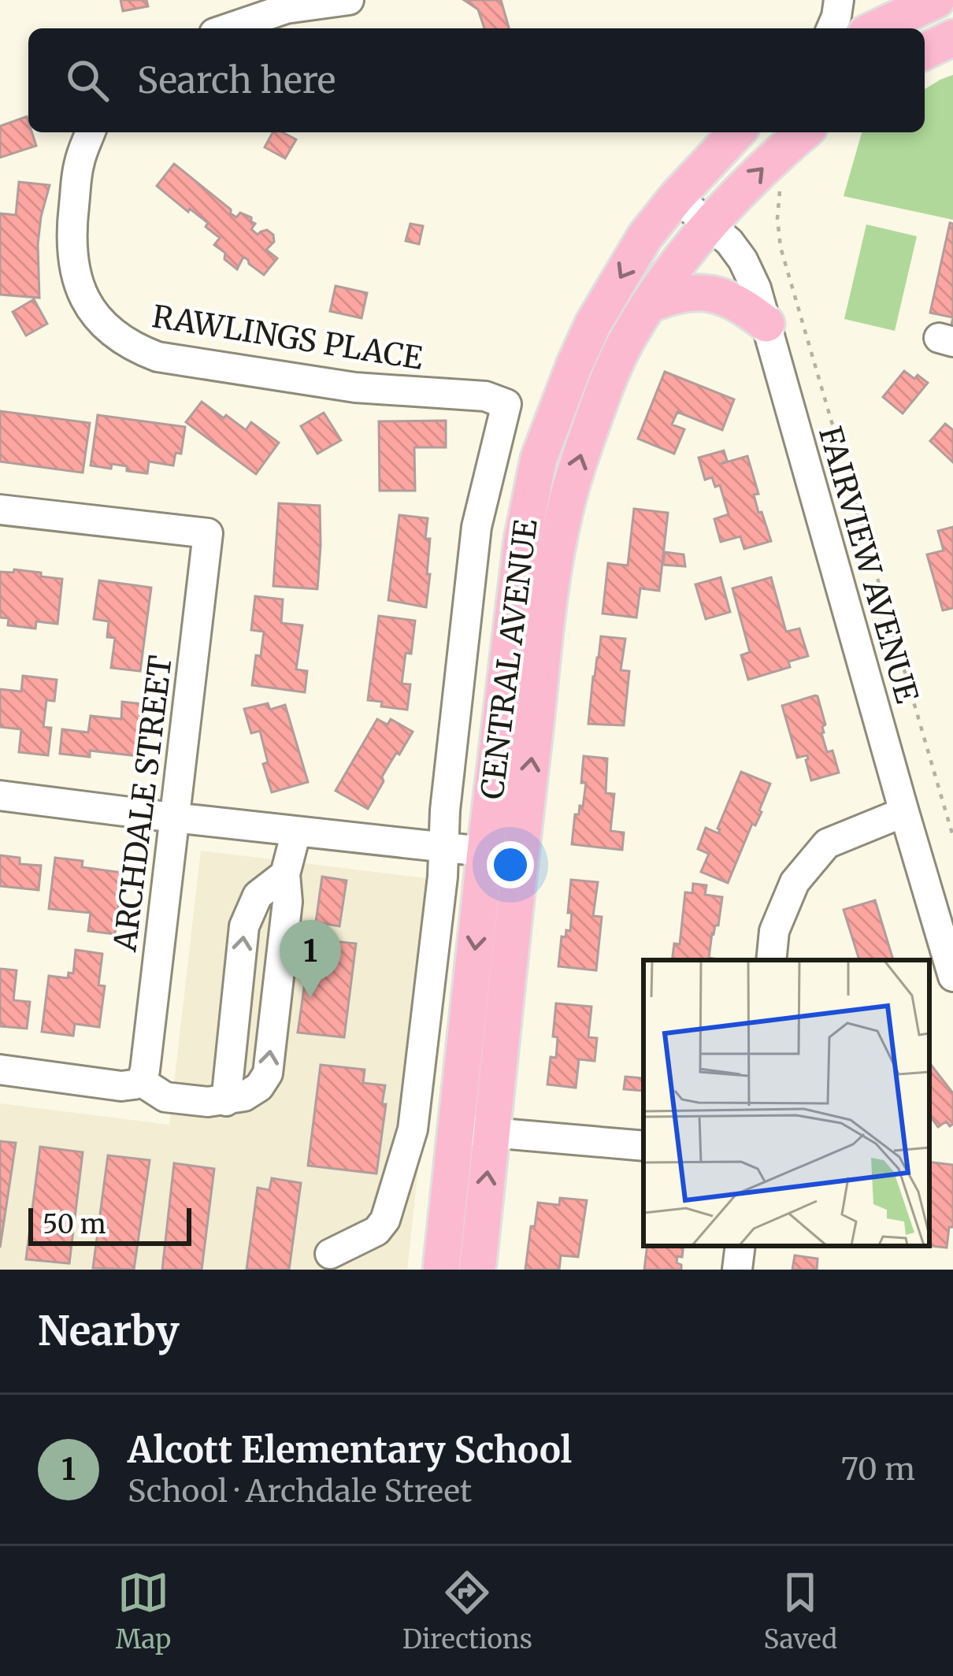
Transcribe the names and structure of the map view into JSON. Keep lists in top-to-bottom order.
{
  "streets": {
    "main road": ["CENTRAL AVENUE"],
    "street": ["RAWLINGS PLACE", "FAIRVIEW AVENUE", "ARCHDALE STREET"]
  },
  "crossings": [
    ["FAIRVIEW AVENUE", "CENTRAL AVENUE"]
  ],
  "scale_bar": "50 m",
  "page": {
    "search": "Search here",
    "pins": "1",
    "scale": "50 m",
    "heading": "Nearby",
    "list": [
      {
        "mark": "1",
        "name": "Alcott Elementary School",
        "note": "School · Archdale Street",
        "value": "70 m"
      }
    ],
    "nav": ["Map", "Directions", "Saved"]
  }
}
